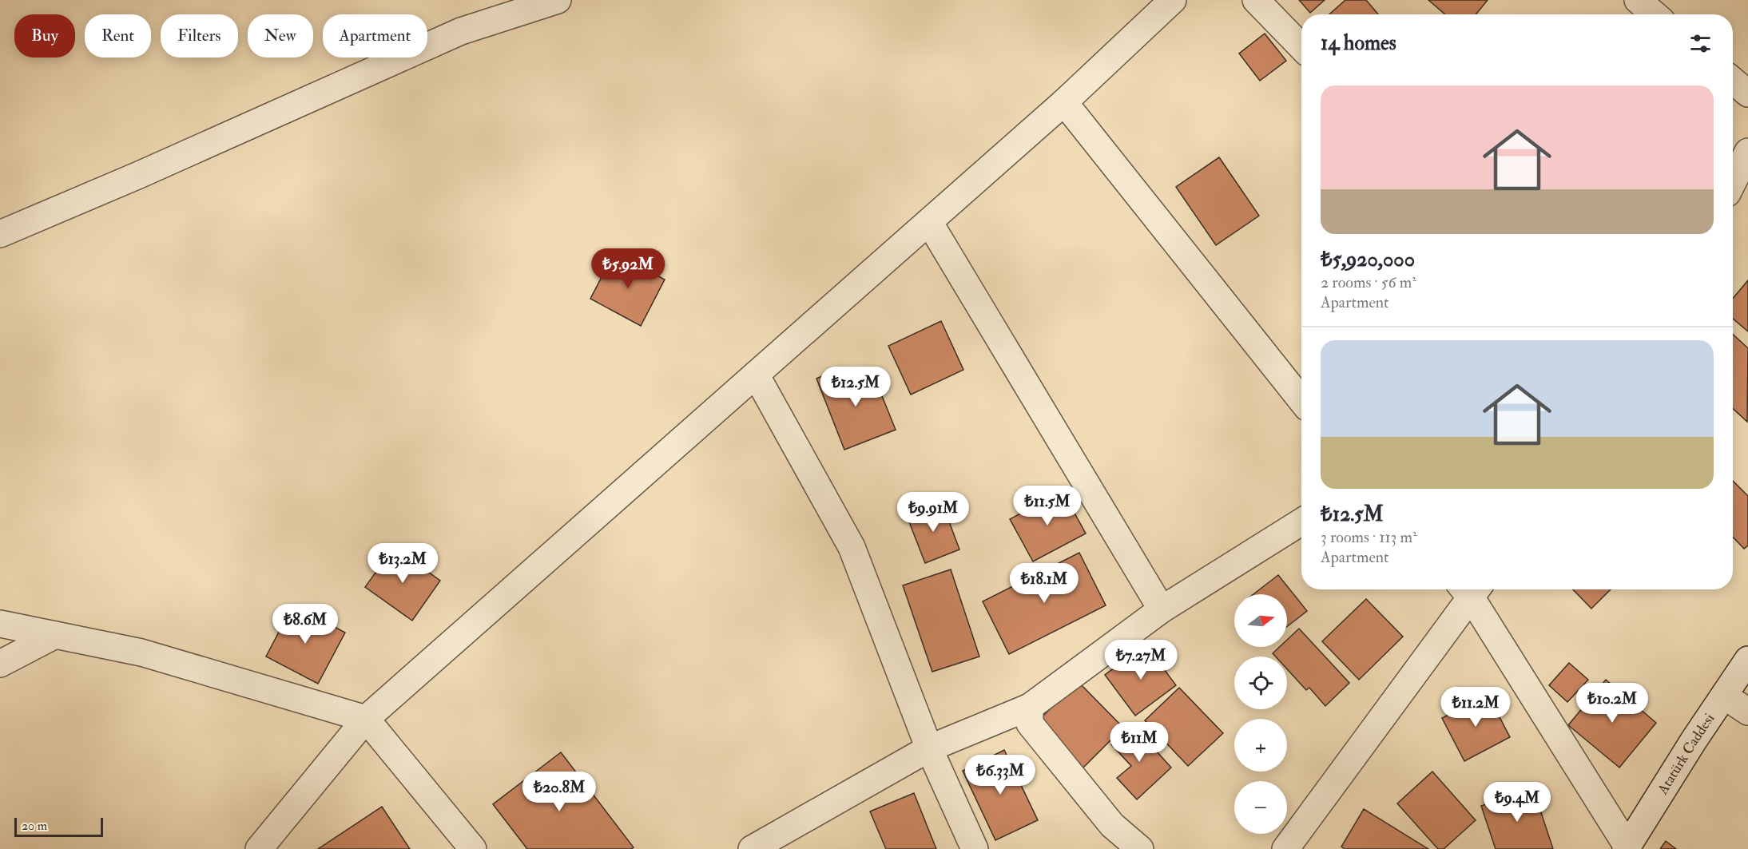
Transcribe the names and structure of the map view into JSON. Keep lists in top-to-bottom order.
{
  "streets": {
    "street": ["Atatürk Caddesi"]
  },
  "scale_bar": "20 m",
  "north": "right",
  "page": {
    "chip": [
      "Buy",
      "Rent",
      "Filters",
      "New",
      "Apartment"
    ],
    "heading": "14 homes",
    "list": [
      {
        "name": "₺5,920,000",
        "note": "2 rooms · 56 m² · Apartment"
      },
      {
        "name": "₺12.5M",
        "note": "3 rooms · 113 m² · Apartment"
      }
    ],
    "price": [
      "₺5.92M",
      "₺12.5M",
      "₺11.5M",
      "₺9.91M",
      "₺13.2M",
      "₺18.1M",
      "₺8.6M",
      "₺7.27M",
      "₺10.2M",
      "₺11.2M",
      "₺11M",
      "₺6.33M",
      "₺20.8M",
      "₺9.4M"
    ],
    "map_buttons": ["+", "−"],
    "scale": "20 m"
  }
}
